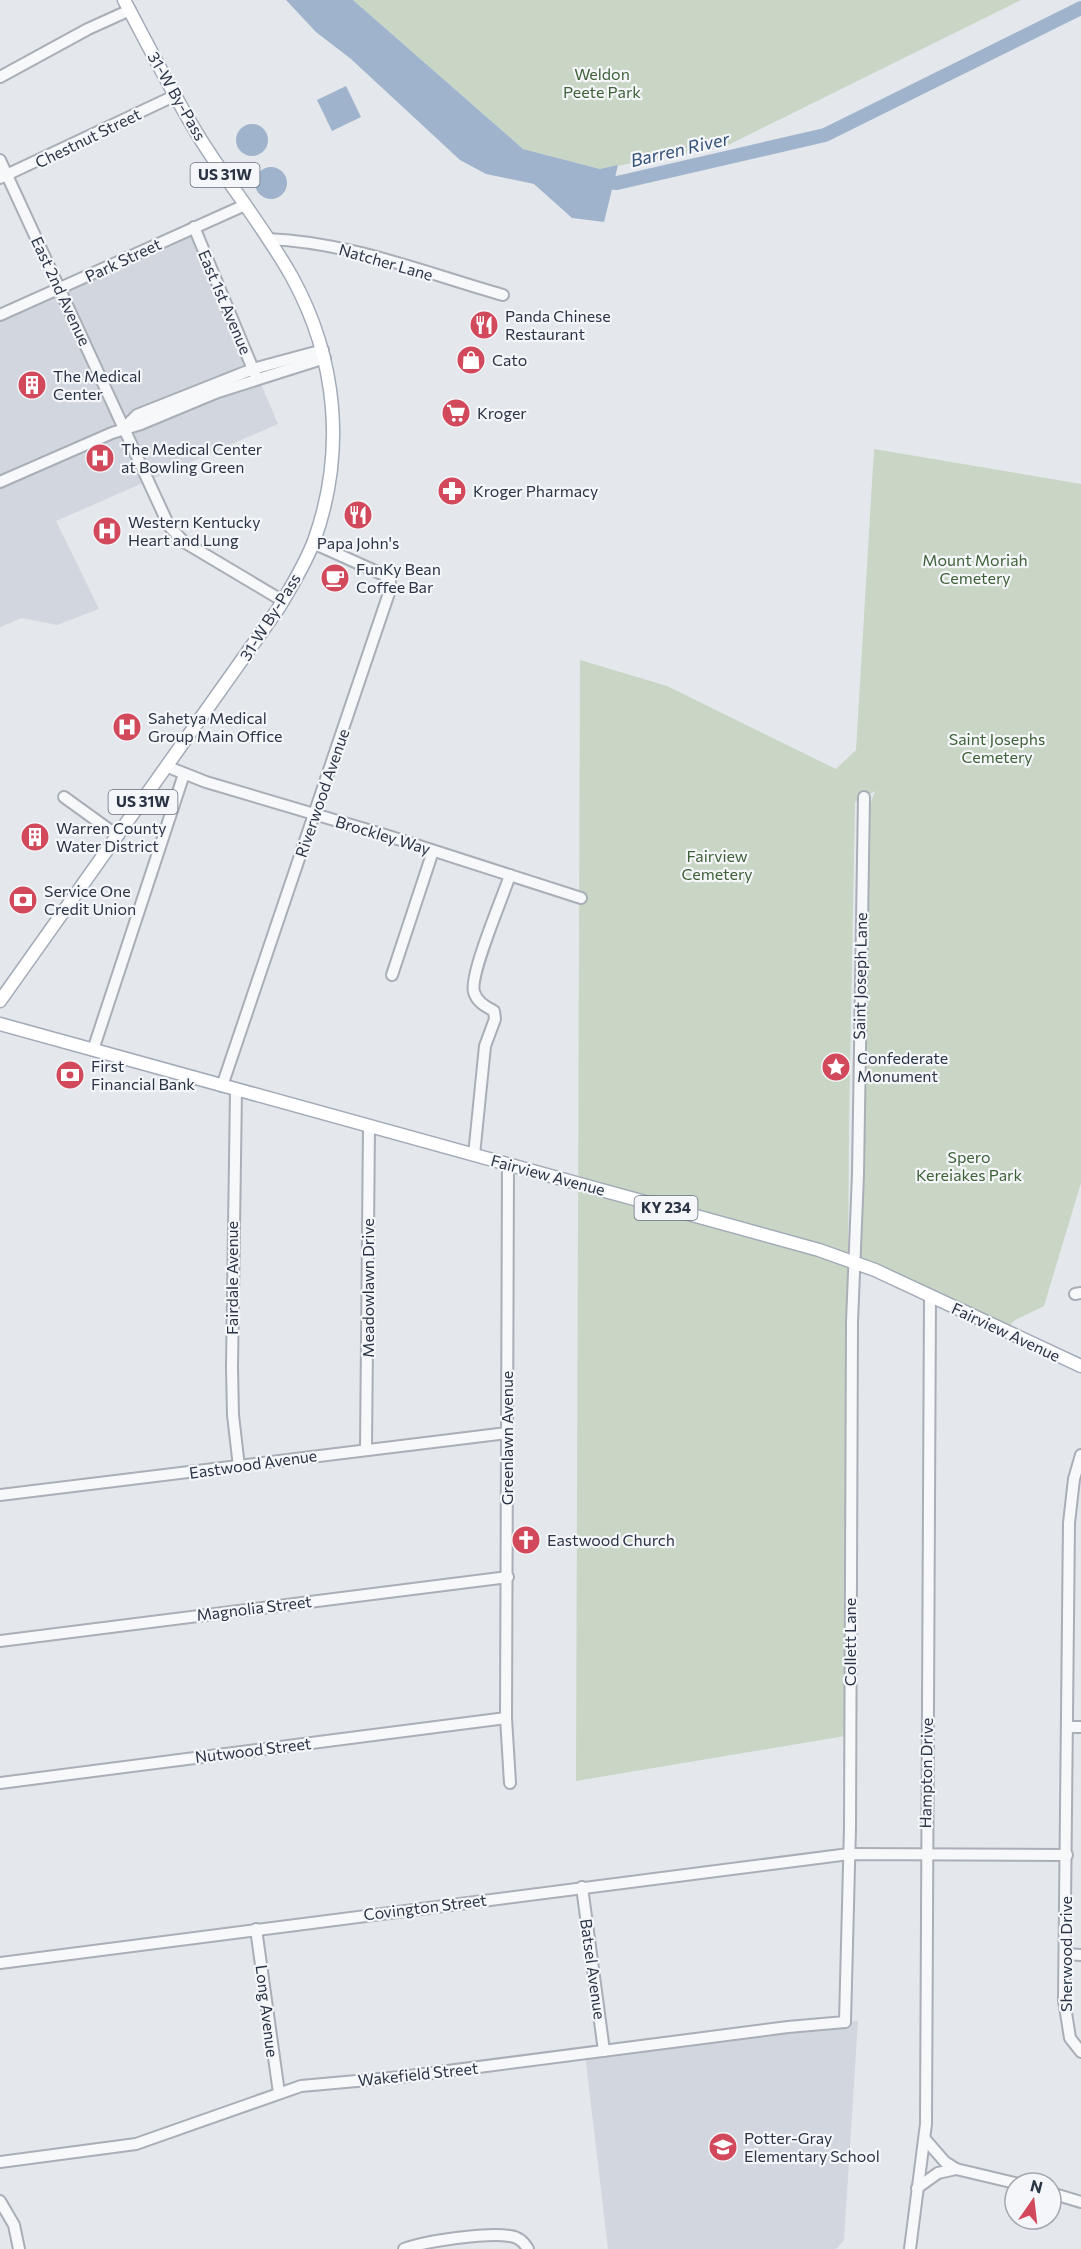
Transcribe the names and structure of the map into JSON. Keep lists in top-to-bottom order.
{
  "streets": {
    "main road": [
      "31-W By-Pass",
      "US 31W",
      "Fairview Avenue",
      "KY 234"
    ],
    "street": [
      "Chestnut Street",
      "Park Street",
      "Natcher Lane",
      "East 2nd Avenue",
      "East 1st Avenue",
      "Riverwood Avenue",
      "Brockley Way",
      "Saint Joseph Lane",
      "Fairdale Avenue",
      "Meadowlawn Drive",
      "Greenlawn Avenue",
      "Eastwood Avenue",
      "Magnolia Street",
      "Collett Lane",
      "Nutwood Street",
      "Hampton Drive",
      "Covington Street",
      "Sherwood Drive",
      "Batsel Avenue",
      "Long Avenue",
      "Wakefield Street"
    ]
  },
  "crossings": [
    ["31-W By-Pass", "Chestnut Street"],
    ["31-W By-Pass", "Park Street"],
    ["31-W By-Pass", "Natcher Lane"],
    ["31-W By-Pass", "East 2nd Avenue"],
    ["31-W By-Pass", "Riverwood Avenue"],
    ["31-W By-Pass", "Brockley Way"],
    ["Chestnut Street", "East 2nd Avenue"],
    ["Park Street", "East 2nd Avenue"],
    ["Park Street", "East 1st Avenue"],
    ["Riverwood Avenue", "Brockley Way"],
    ["Riverwood Avenue", "Fairview Avenue"],
    ["Saint Joseph Lane", "Fairview Avenue"],
    ["Saint Joseph Lane", "Collett Lane"],
    ["Fairview Avenue", "Fairdale Avenue"],
    ["Fairview Avenue", "Meadowlawn Drive"],
    ["Fairview Avenue", "Greenlawn Avenue"],
    ["Fairview Avenue", "Collett Lane"],
    ["Fairview Avenue", "Hampton Drive"],
    ["Fairdale Avenue", "Eastwood Avenue"],
    ["Meadowlawn Drive", "Eastwood Avenue"],
    ["Greenlawn Avenue", "Eastwood Avenue"],
    ["Greenlawn Avenue", "Magnolia Street"],
    ["Greenlawn Avenue", "Nutwood Street"],
    ["Collett Lane", "Covington Street"],
    ["Collett Lane", "Wakefield Street"],
    ["Hampton Drive", "Covington Street"],
    ["Covington Street", "Sherwood Drive"],
    ["Covington Street", "Batsel Avenue"],
    ["Covington Street", "Long Avenue"],
    ["Batsel Avenue", "Wakefield Street"],
    ["Long Avenue", "Wakefield Street"]
  ],
  "water": ["Barren River"],
  "parks": [
    "Weldon Peete Park",
    "Mount Moriah Cemetery",
    "Saint Josephs Cemetery",
    "Fairview Cemetery",
    "Spero Kereiakes Park"
  ],
  "places": {
    "restaurant": ["Panda Chinese Restaurant", "Papa John's"],
    "shop": ["Cato"],
    "building": ["The Medical Center", "Warren County Water District"],
    "supermarket": ["Kroger"],
    "hospital": ["The Medical Center at Bowling Green", "Western Kentucky Heart and Lung", "Sahetya Medical Group Main Office"],
    "pharmacy": ["Kroger Pharmacy"],
    "cafe": ["FunKy Bean Coffee Bar"],
    "bank": ["Service One Credit Union", "First Financial Bank"],
    "place": ["Confederate Monument"],
    "church": ["Eastwood Church"],
    "school or university": ["Potter-Gray Elementary School"]
  },
  "north": "top"
}
